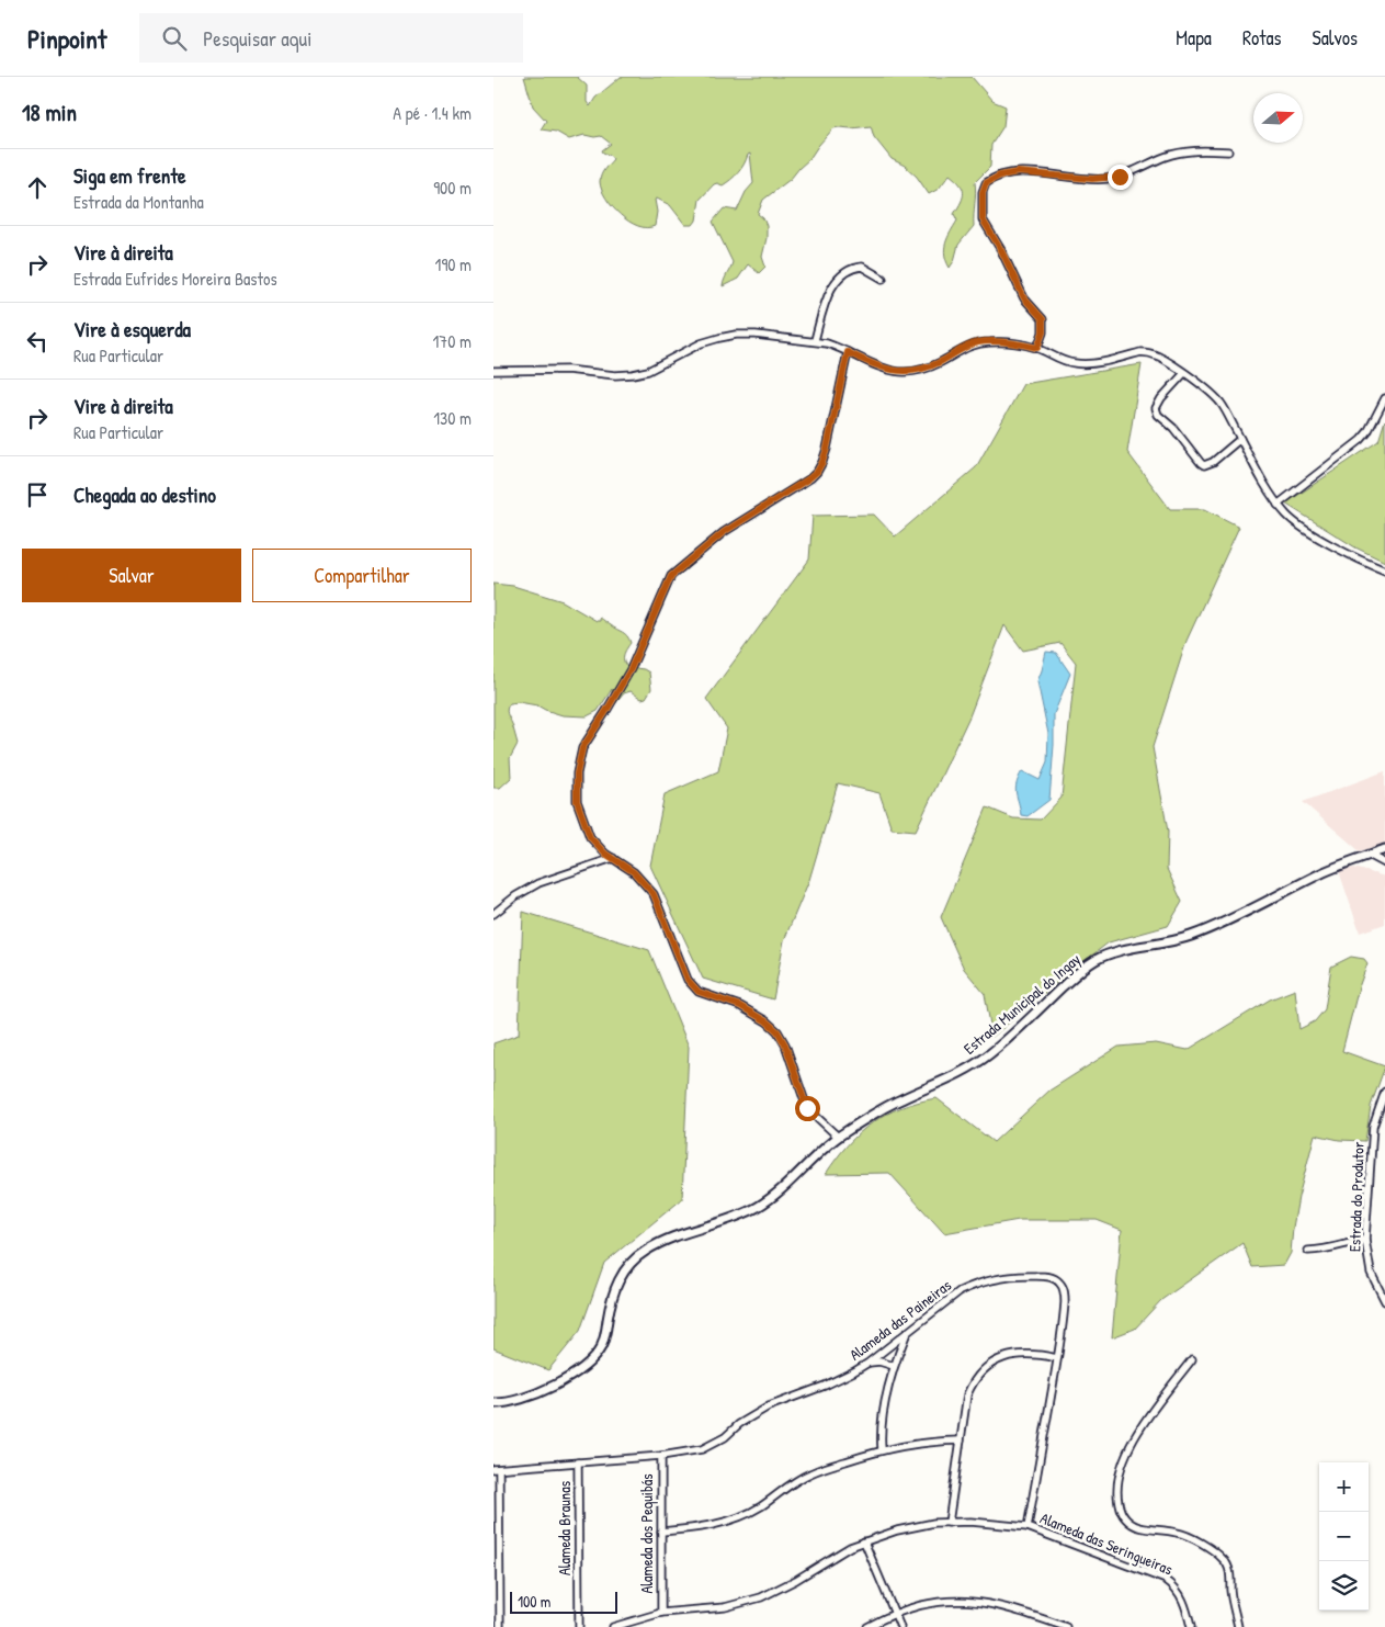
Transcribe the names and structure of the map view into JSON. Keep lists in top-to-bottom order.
{
  "streets": {
    "street": [
      "Estrada Municipal do Ingay",
      "Estrada do Produtor",
      "Alameda das Paineiras",
      "Alameda Braunas",
      "Alameda dos Pequibás",
      "Alameda das Seringueiras"
    ]
  },
  "crossings": [
    ["Alameda das Paineiras", "Alameda Braunas"],
    ["Alameda das Paineiras", "Alameda dos Pequibás"],
    ["Alameda das Paineiras", "Alameda das Seringueiras"],
    ["Alameda dos Pequibás", "Alameda das Seringueiras"]
  ],
  "scale_bar": "100 m",
  "north": "right",
  "page": {
    "header": "Pinpoint",
    "search": "Pesquisar aqui",
    "nav": ["Mapa", "Rotas", "Salvos"],
    "heading": ["18 min", "A pé · 1.4 km"],
    "list": [
      ["Siga em frente", "Estrada da Montanha", "900 m"],
      ["Vire à direita", "Estrada Eufrides Moreira Bastos", "190 m"],
      ["Vire à esquerda", "Rua Particular", "170 m"],
      ["Vire à direita", "Rua Particular", "130 m"],
      "Chegada ao destino"
    ],
    "buttons": ["Salvar", "Compartilhar"],
    "map_buttons": ["+", "−"],
    "scale": "100 m"
  }
}
